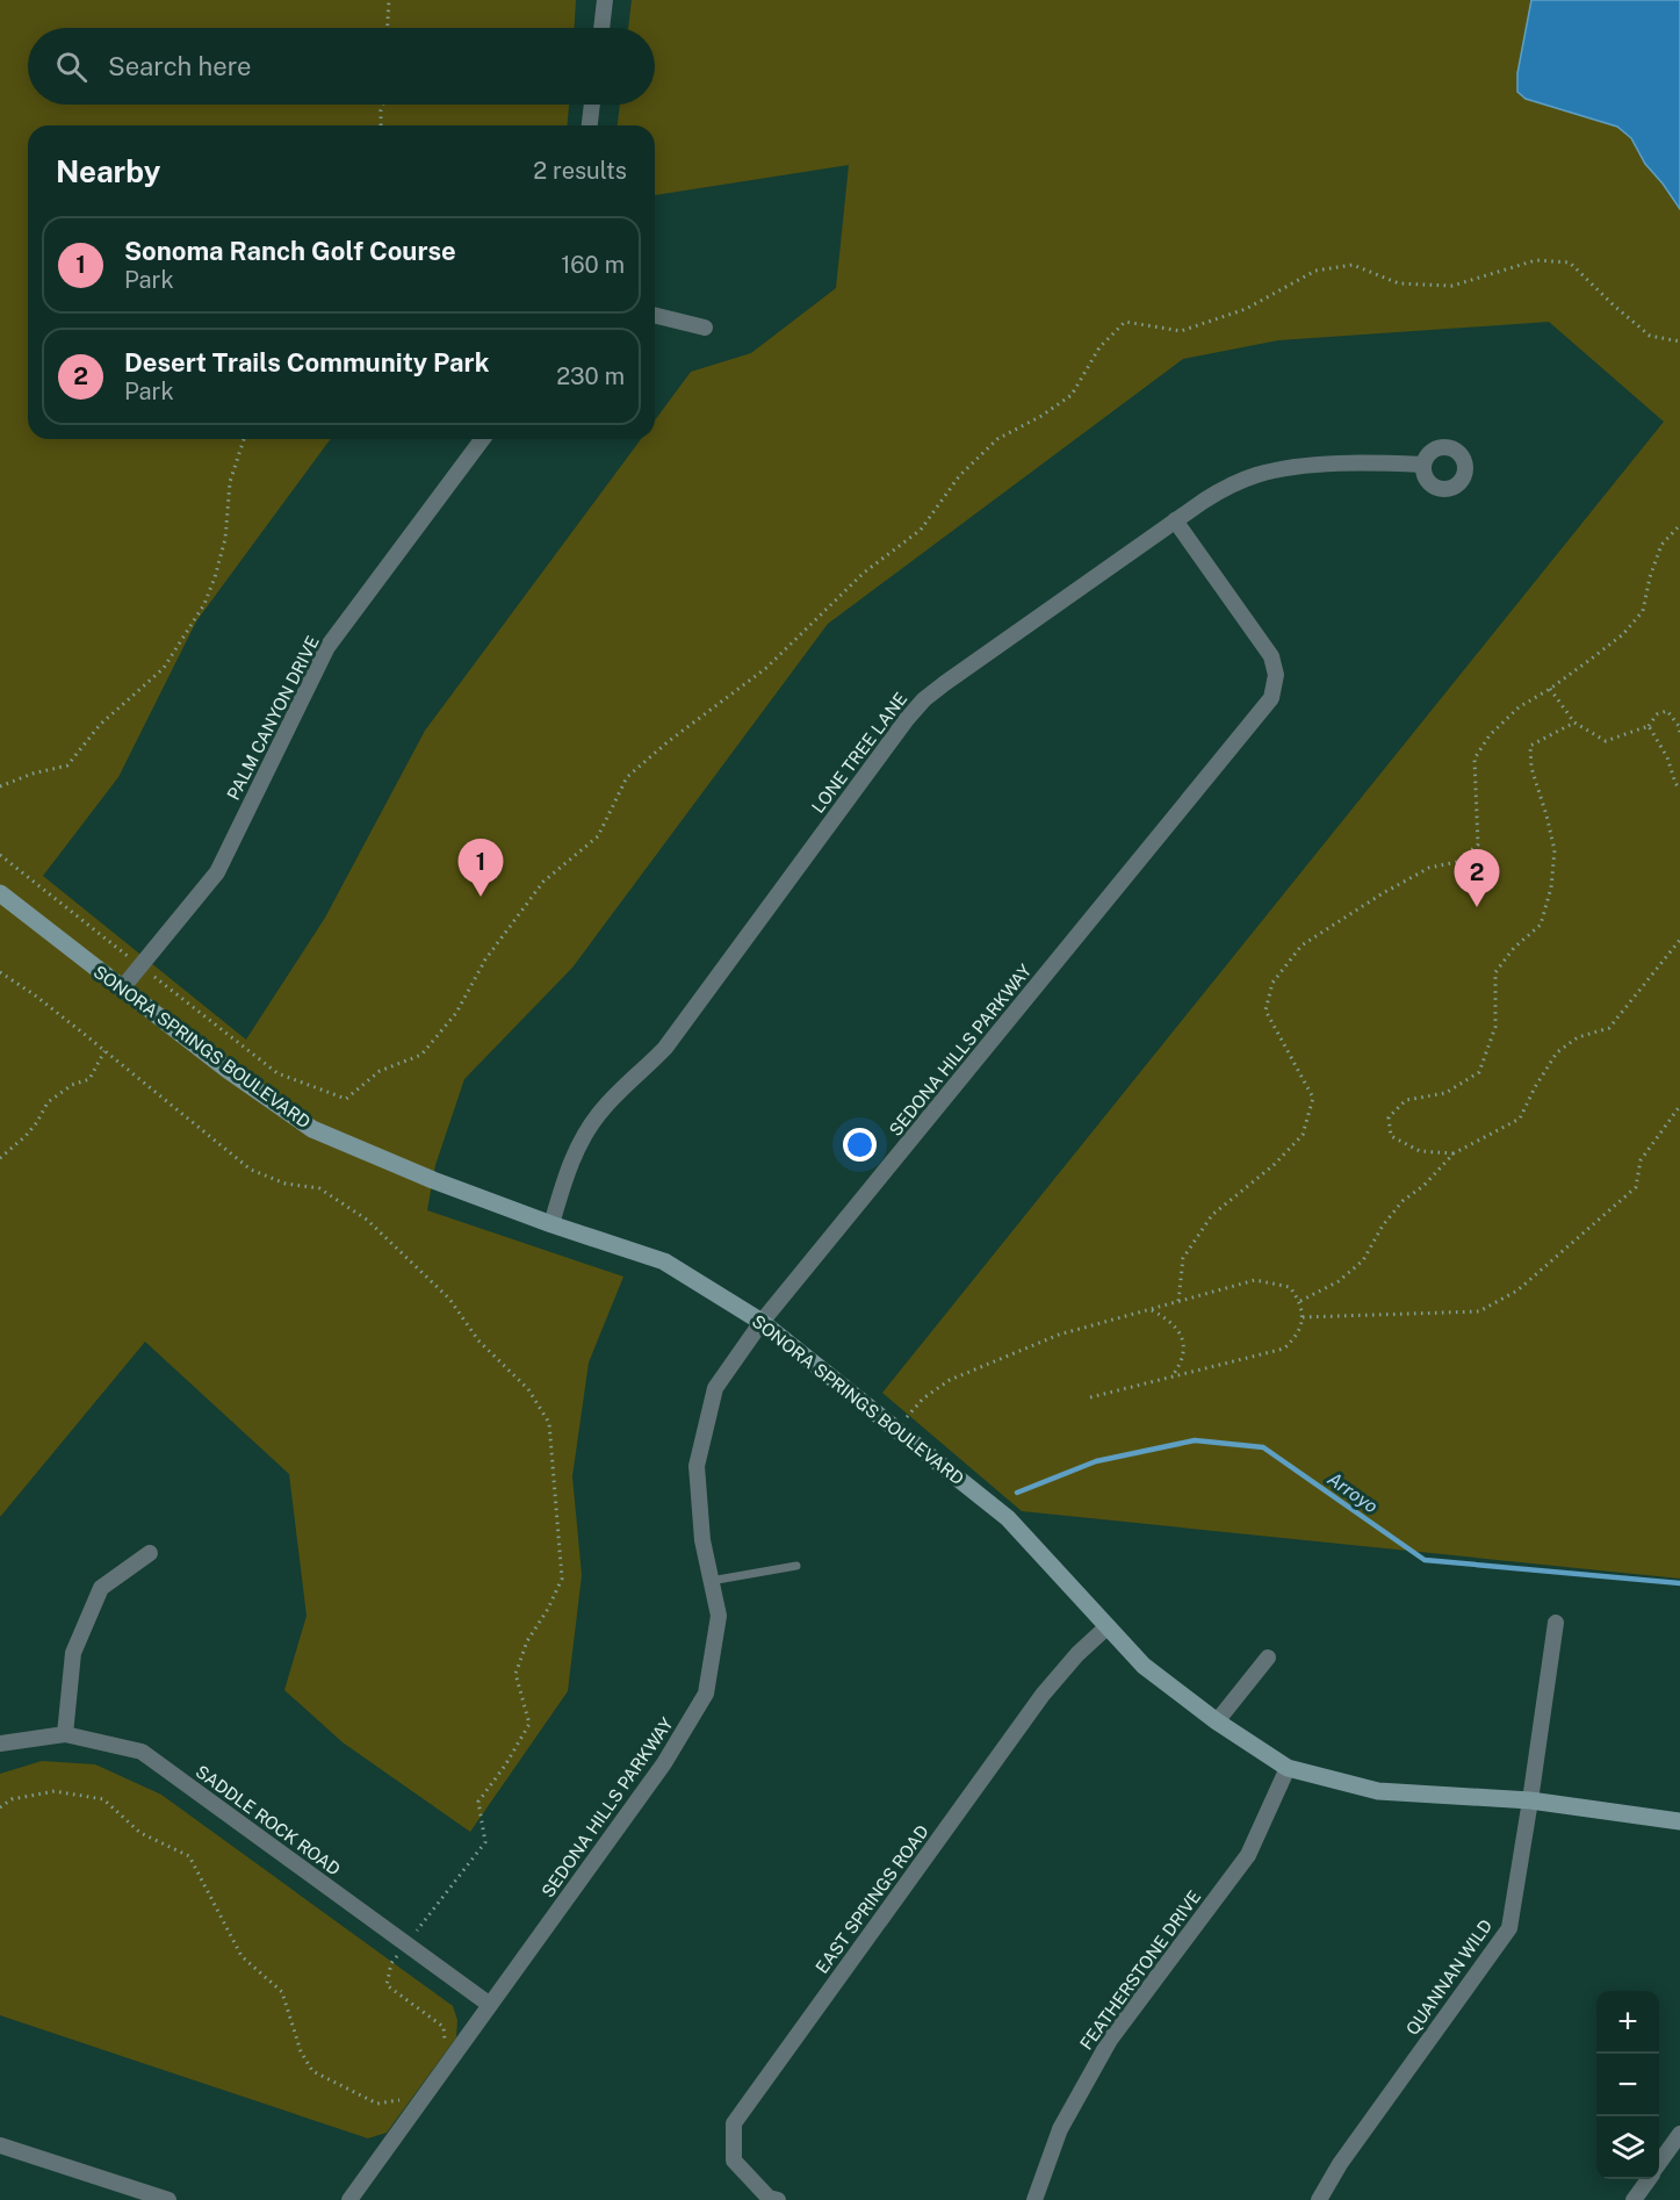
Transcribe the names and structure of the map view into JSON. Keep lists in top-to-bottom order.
{
  "streets": {
    "street": [
      "PALM CANYON DRIVE",
      "LONE TREE LANE",
      "SONORA SPRINGS BOULEVARD",
      "SEDONA HILLS PARKWAY",
      "SADDLE ROCK ROAD",
      "EAST SPRINGS ROAD",
      "FEATHERSTONE DRIVE",
      "QUANNAN WILD"
    ]
  },
  "crossings": [
    ["PALM CANYON DRIVE", "SONORA SPRINGS BOULEVARD"],
    ["LONE TREE LANE", "SONORA SPRINGS BOULEVARD"],
    ["LONE TREE LANE", "SEDONA HILLS PARKWAY"],
    ["SONORA SPRINGS BOULEVARD", "SEDONA HILLS PARKWAY"],
    ["SONORA SPRINGS BOULEVARD", "EAST SPRINGS ROAD"],
    ["SONORA SPRINGS BOULEVARD", "FEATHERSTONE DRIVE"],
    ["SONORA SPRINGS BOULEVARD", "QUANNAN WILD"],
    ["SEDONA HILLS PARKWAY", "SADDLE ROCK ROAD"]
  ],
  "water": ["Arroyo"],
  "page": {
    "search": "Search here",
    "heading": ["Nearby", "2 results"],
    "list": [
      {
        "mark": "1",
        "name": "Sonoma Ranch Golf Course",
        "note": "Park",
        "value": "160 m"
      },
      {
        "mark": "2",
        "name": "Desert Trails Community Park",
        "note": "Park",
        "value": "230 m"
      }
    ],
    "pins": ["1", "2"],
    "map_buttons": ["+", "−"]
  }
}
